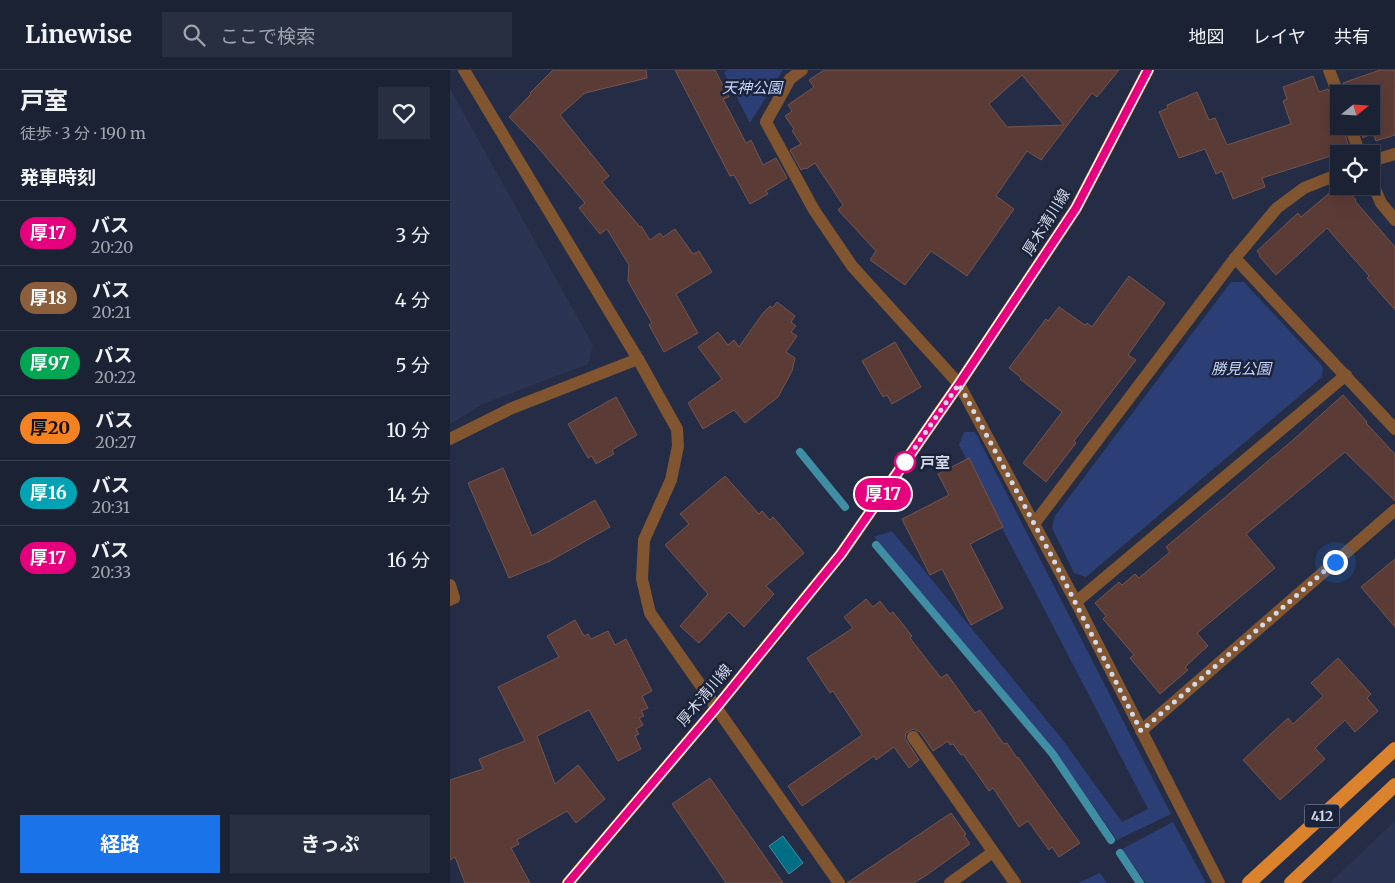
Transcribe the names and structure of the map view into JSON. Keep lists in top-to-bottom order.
{
  "streets": {
    "highway": ["412"],
    "main road": ["厚木清川線"]
  },
  "parks": ["天神公園", "勝見公園"],
  "places": ["戸室"],
  "lines": ["bus line 厚17"],
  "north": "right",
  "page": {
    "header": "Linewise",
    "search": "ここで検索",
    "nav": ["地図", "レイヤ", "共有"],
    "heading": [
      ["戸室", "徒歩 · 3 分 · 190 m"],
      "発車時刻"
    ],
    "on_map": "厚17",
    "list": [
      {
        "mark": "厚17",
        "name": "バス",
        "note": "20:20",
        "value": "3 分"
      },
      {
        "mark": "厚18",
        "name": "バス",
        "note": "20:21",
        "value": "4 分"
      },
      {
        "mark": "厚97",
        "name": "バス",
        "note": "20:22",
        "value": "5 分"
      },
      {
        "mark": "厚20",
        "name": "バス",
        "note": "20:27",
        "value": "10 分"
      },
      {
        "mark": "厚16",
        "name": "バス",
        "note": "20:31",
        "value": "14 分"
      },
      {
        "mark": "厚17",
        "name": "バス",
        "note": "20:33",
        "value": "16 分"
      }
    ],
    "buttons": ["経路", "きっぷ"]
  }
}
